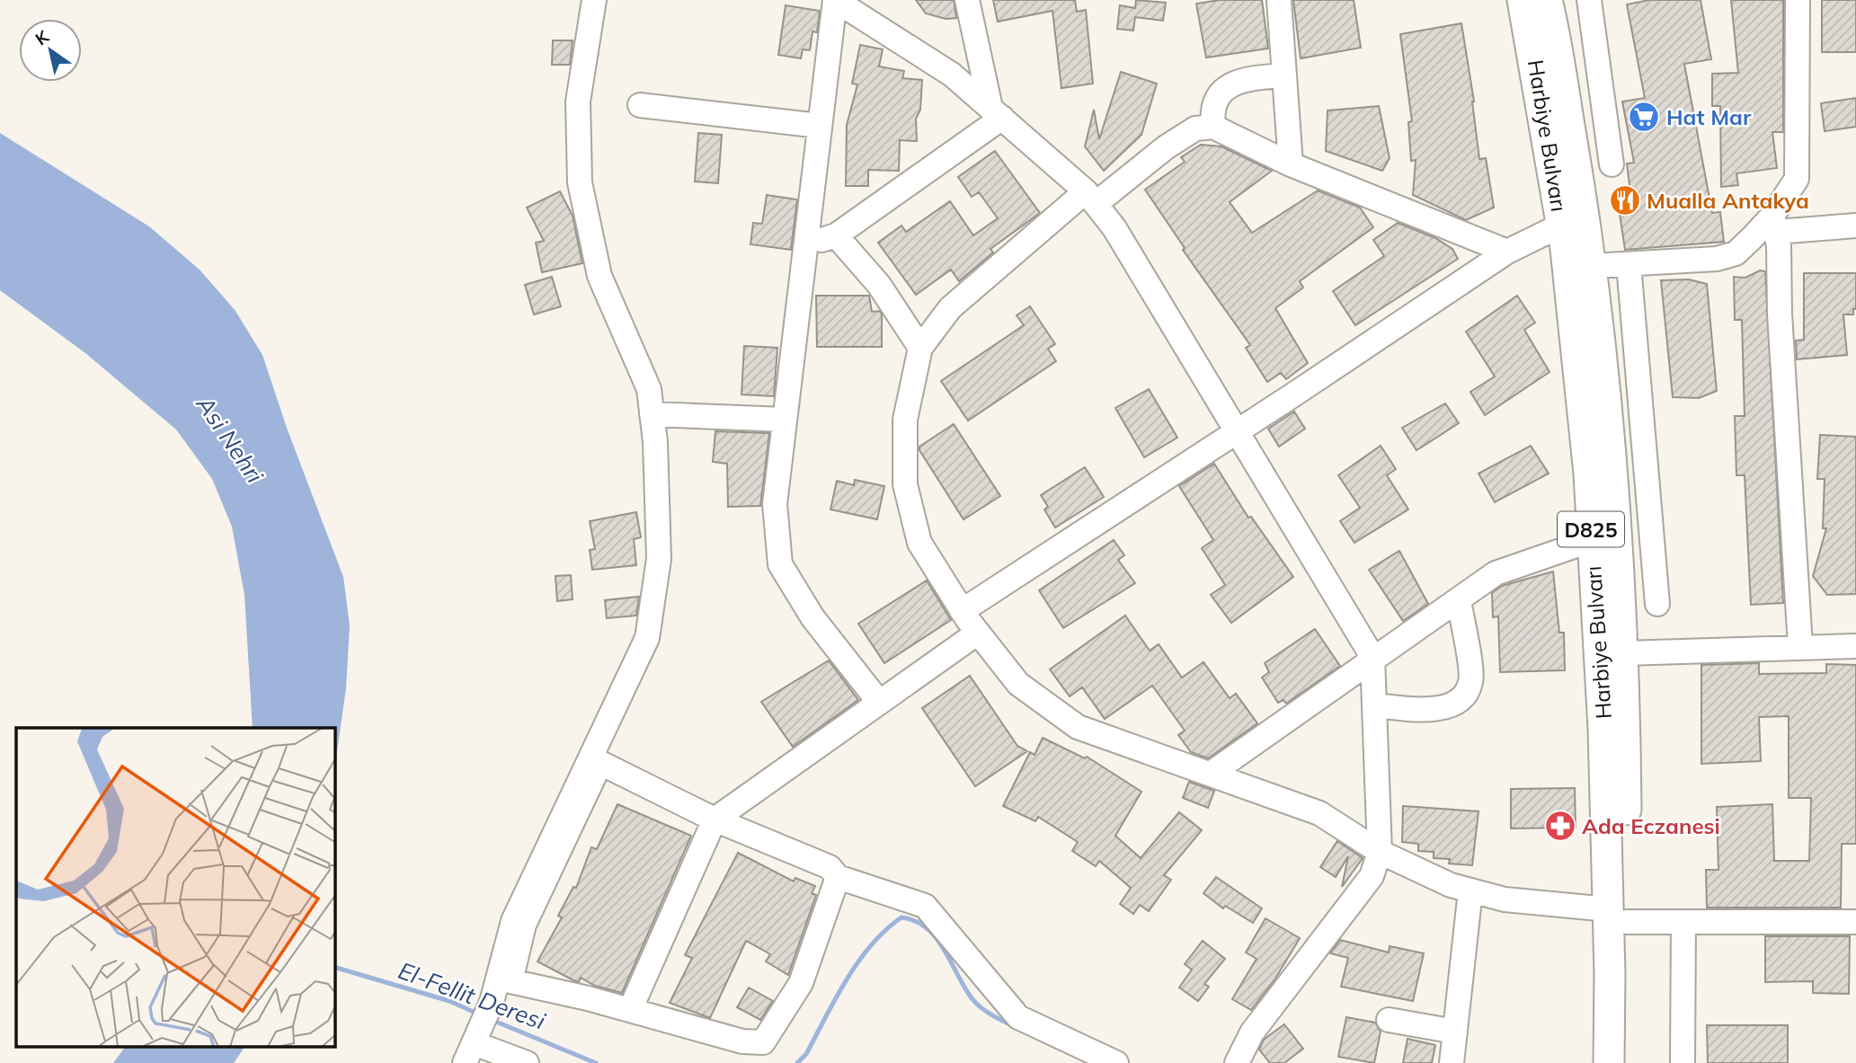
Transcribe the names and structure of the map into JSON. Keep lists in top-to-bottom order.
{
  "streets": {
    "main road": ["Harbiye Bulvarı", "D825"]
  },
  "water": ["Asi Nehri", "El-Fellit Deresi"],
  "places": {
    "supermarket": ["Hat Mar"],
    "restaurant": ["Mualla Antakya"],
    "pharmacy": ["Ada Eczanesi"]
  },
  "north": "top left"
}
